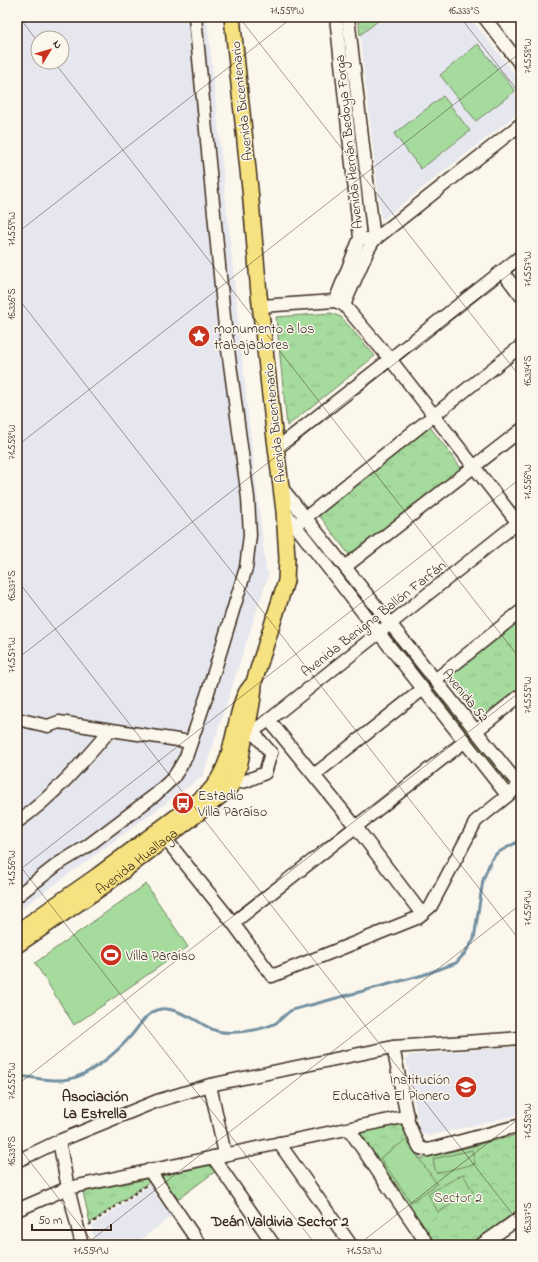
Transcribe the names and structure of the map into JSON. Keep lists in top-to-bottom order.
{
  "streets": {
    "main road": ["Avenida Bicentenario", "Avenida Huallaga"],
    "street": ["Avenida Hernán Bedoya Forga", "Avenida Benigno Ballón Farfán", "Avenida 52"]
  },
  "crossings": [
    ["Avenida Bicentenario", "Avenida Benigno Ballón Farfán"],
    ["Avenida Bicentenario", "Avenida 52"],
    ["Avenida Bicentenario", "Avenida Huallaga"],
    ["Avenida Benigno Ballón Farfán", "Avenida 52"],
    ["Avenida Benigno Ballón Farfán", "Avenida Huallaga"]
  ],
  "districts": ["Asociación La Estrella", "Deán Valdivia Sector 2"],
  "parks": ["Sector 2"],
  "places": {
    "place": ["monumento a los trabajadores"],
    "bus stop": ["Estadio Villa Paraíso"],
    "sports": ["Villa Paraíso"],
    "school or university": ["Institución Educativa El Pionero"]
  },
  "scale_bar": "50 m",
  "north": "top right",
  "coordinates": [
    "71.559°W",
    "16.333°S",
    "71.558°W",
    "71.557°W",
    "16.336°S",
    "16.334°S",
    "71.556°W",
    "16.337°S",
    "71.555°W",
    "71.554°W",
    "71.553°W",
    "16.339°S"
  ]
}
